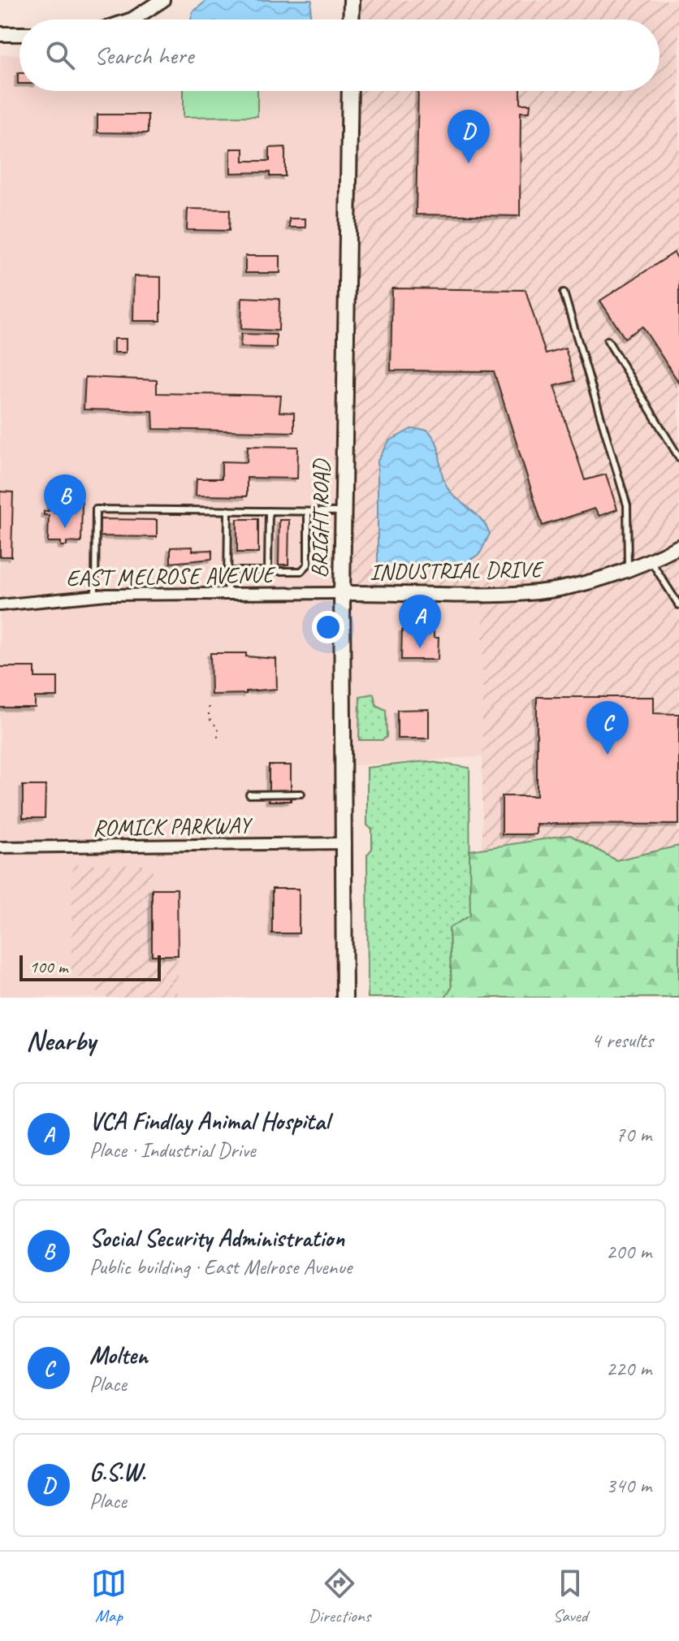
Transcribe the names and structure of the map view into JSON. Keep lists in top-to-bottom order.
{
  "streets": {
    "main road": ["BRIGHT ROAD"],
    "street": ["INDUSTRIAL DRIVE", "EAST MELROSE AVENUE", "ROMICK PARKWAY"]
  },
  "crossings": [
    ["BRIGHT ROAD", "INDUSTRIAL DRIVE"],
    ["BRIGHT ROAD", "EAST MELROSE AVENUE"],
    ["BRIGHT ROAD", "ROMICK PARKWAY"],
    ["INDUSTRIAL DRIVE", "EAST MELROSE AVENUE"]
  ],
  "scale_bar": "100 m",
  "page": {
    "search": "Search here",
    "pins": [
      "D",
      "B",
      "A",
      "C"
    ],
    "scale": "100 m",
    "heading": ["Nearby", "4 results"],
    "list": [
      {
        "mark": "A",
        "name": "VCA Findlay Animal Hospital",
        "note": "Place · Industrial Drive",
        "value": "70 m"
      },
      {
        "mark": "B",
        "name": "Social Security Administration",
        "note": "Public building · East Melrose Avenue",
        "value": "200 m"
      },
      {
        "mark": "C",
        "name": "Molten",
        "note": "Place",
        "value": "220 m"
      },
      {
        "mark": "D",
        "name": "G.S.W.",
        "note": "Place",
        "value": "340 m"
      }
    ],
    "nav": ["Map", "Directions", "Saved"]
  }
}
